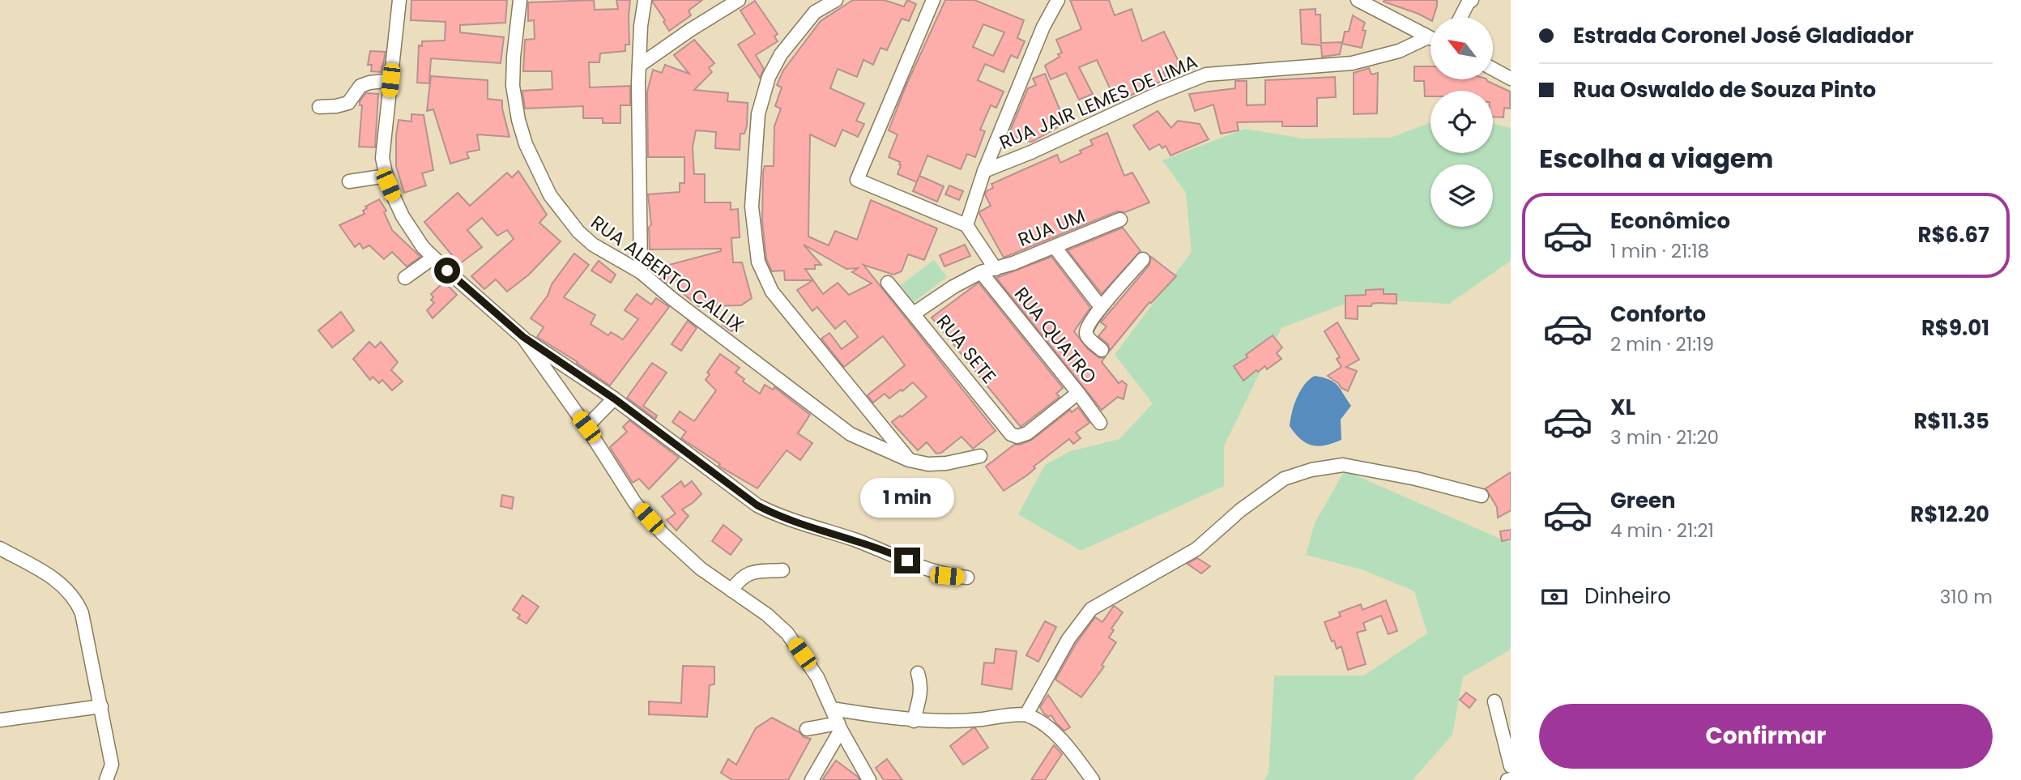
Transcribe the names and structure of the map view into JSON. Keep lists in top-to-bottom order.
{
  "streets": {
    "street": [
      "RUA JAIR LEMES DE LIMA",
      "RUA UM",
      "RUA ALBERTO CALLIX",
      "RUA QUATRO",
      "RUA SETE"
    ]
  },
  "crossings": [
    ["RUA UM", "RUA QUATRO"],
    ["RUA UM", "RUA SETE"],
    ["RUA QUATRO", "RUA SETE"]
  ],
  "north": "top left",
  "page": {
    "banner": ["Estrada Coronel José Gladiador", "Rua Oswaldo de Souza Pinto"],
    "heading": "Escolha a viagem",
    "list": [
      {
        "name": "Econômico",
        "note": "1 min · 21:18",
        "value": "R$6.67"
      },
      {
        "name": "Conforto",
        "note": "2 min · 21:19",
        "value": "R$9.01"
      },
      {
        "name": "XL",
        "note": "3 min · 21:20",
        "value": "R$11.35"
      },
      {
        "name": "Green",
        "note": "4 min · 21:21",
        "value": "R$12.20"
      }
    ],
    "bubble": "1 min",
    "pay": ["Dinheiro", "310 m"],
    "buttons": "Confirmar"
  }
}
